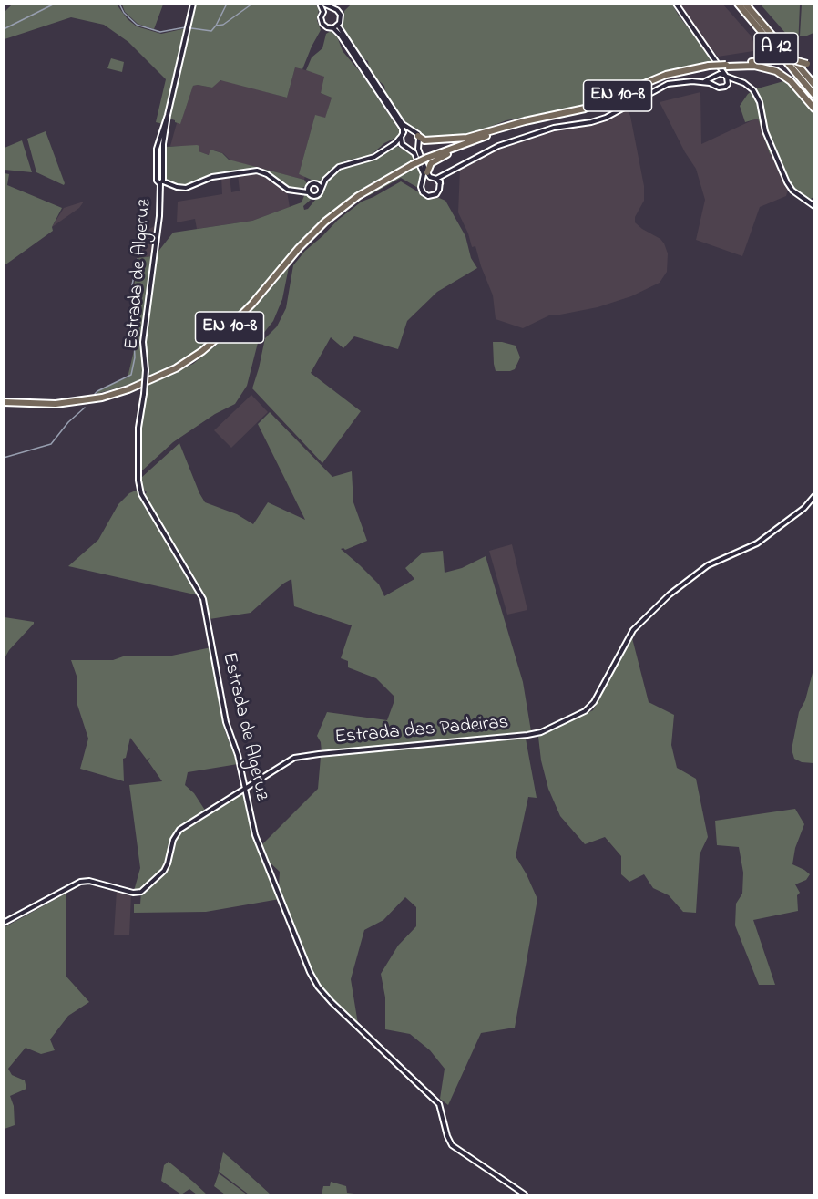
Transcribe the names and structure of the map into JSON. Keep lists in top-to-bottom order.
{
  "streets": {
    "highway": ["A 12", "EN 10-8"],
    "street": ["Estrada de Algeruz", "Estrada das Padeiras"]
  },
  "crossings": [
    ["Estrada de Algeruz", "Estrada das Padeiras"]
  ]
}
